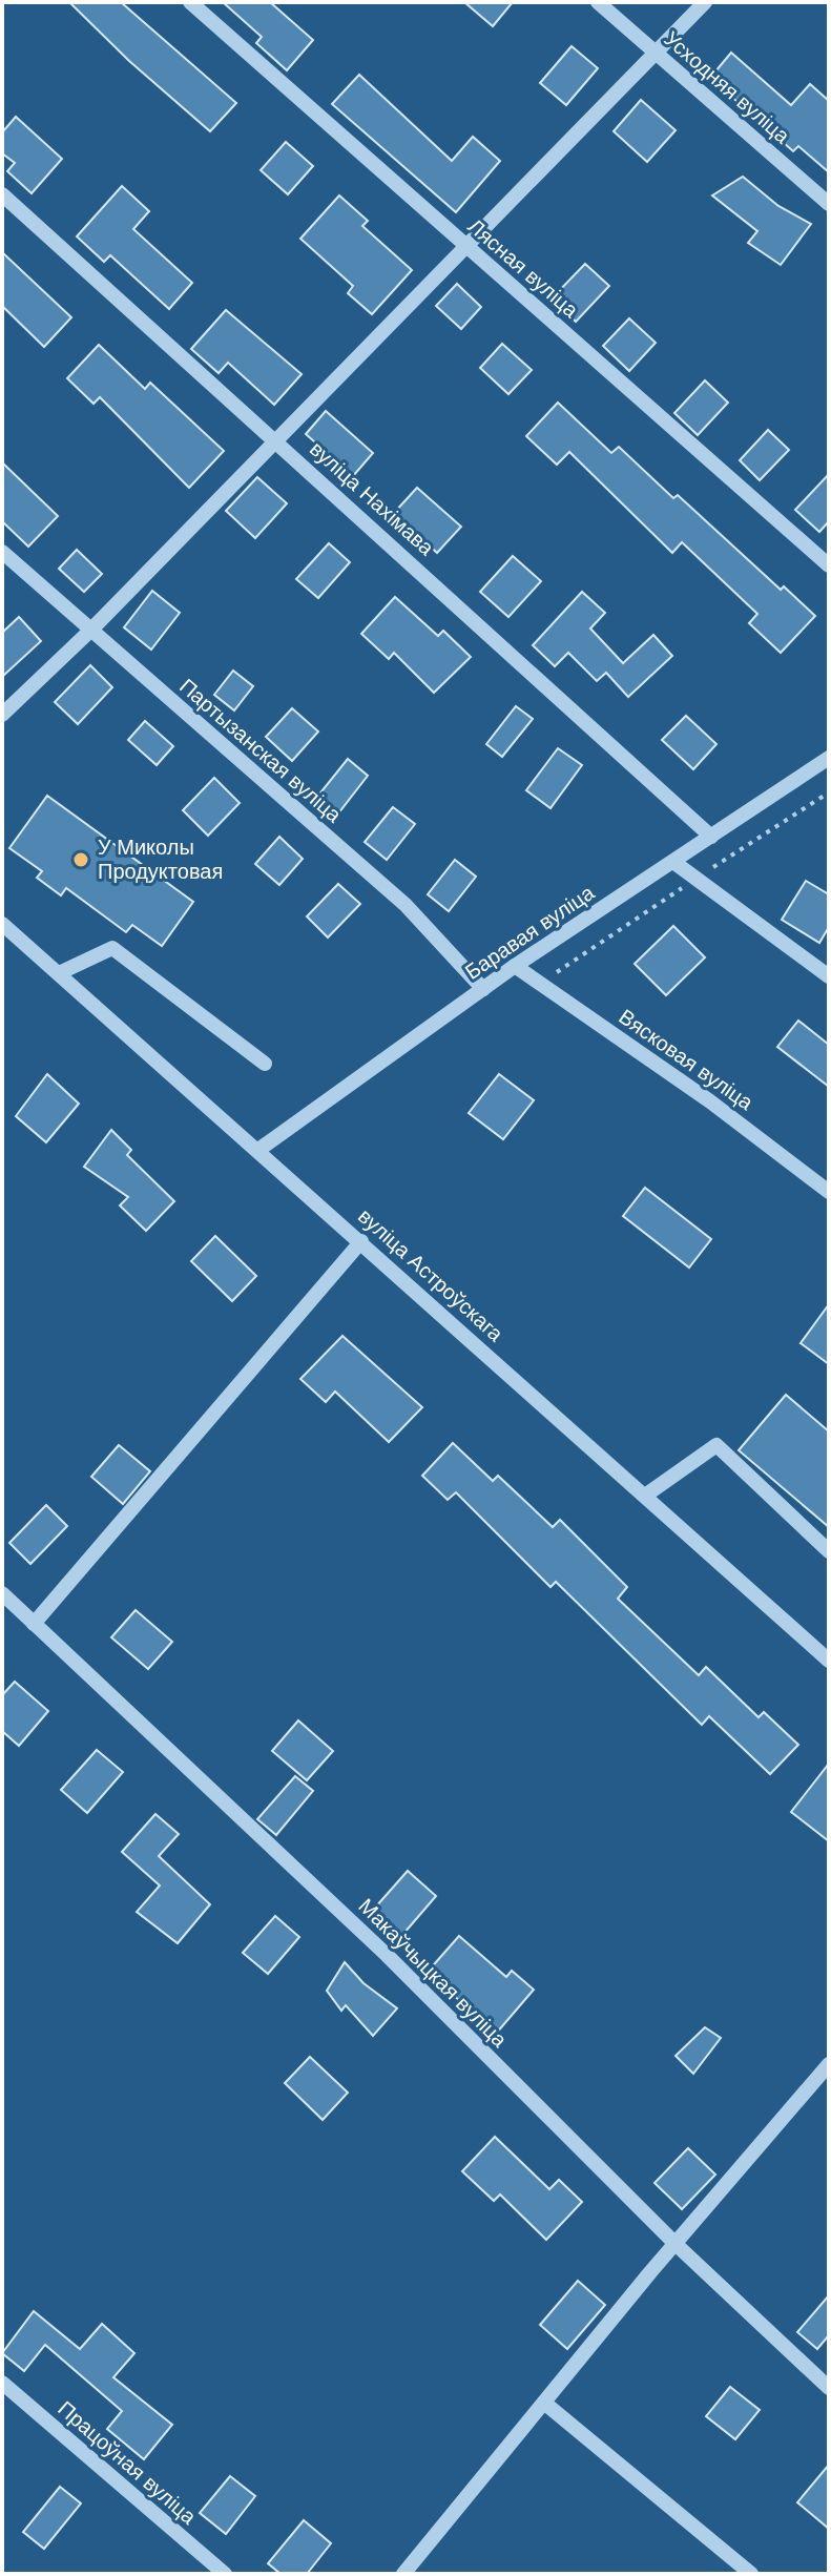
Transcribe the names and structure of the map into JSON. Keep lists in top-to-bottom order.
{
  "streets": {
    "street": [
      "Усходняя вуліца",
      "Лясная вуліца",
      "вуліца Нахімава",
      "Партызанская вуліца",
      "Баравая вуліца",
      "Вясковая вуліца",
      "вуліца Астроўскага",
      "Макаўчыцкая вуліца",
      "Працоўная вуліца"
    ]
  },
  "crossings": [
    ["вуліца Нахімава", "Баравая вуліца"],
    ["Партызанская вуліца", "Баравая вуліца"],
    ["Баравая вуліца", "Вясковая вуліца"],
    ["Баравая вуліца", "вуліца Астроўскага"]
  ],
  "places": ["У Миколы Продуктовая"]
}
